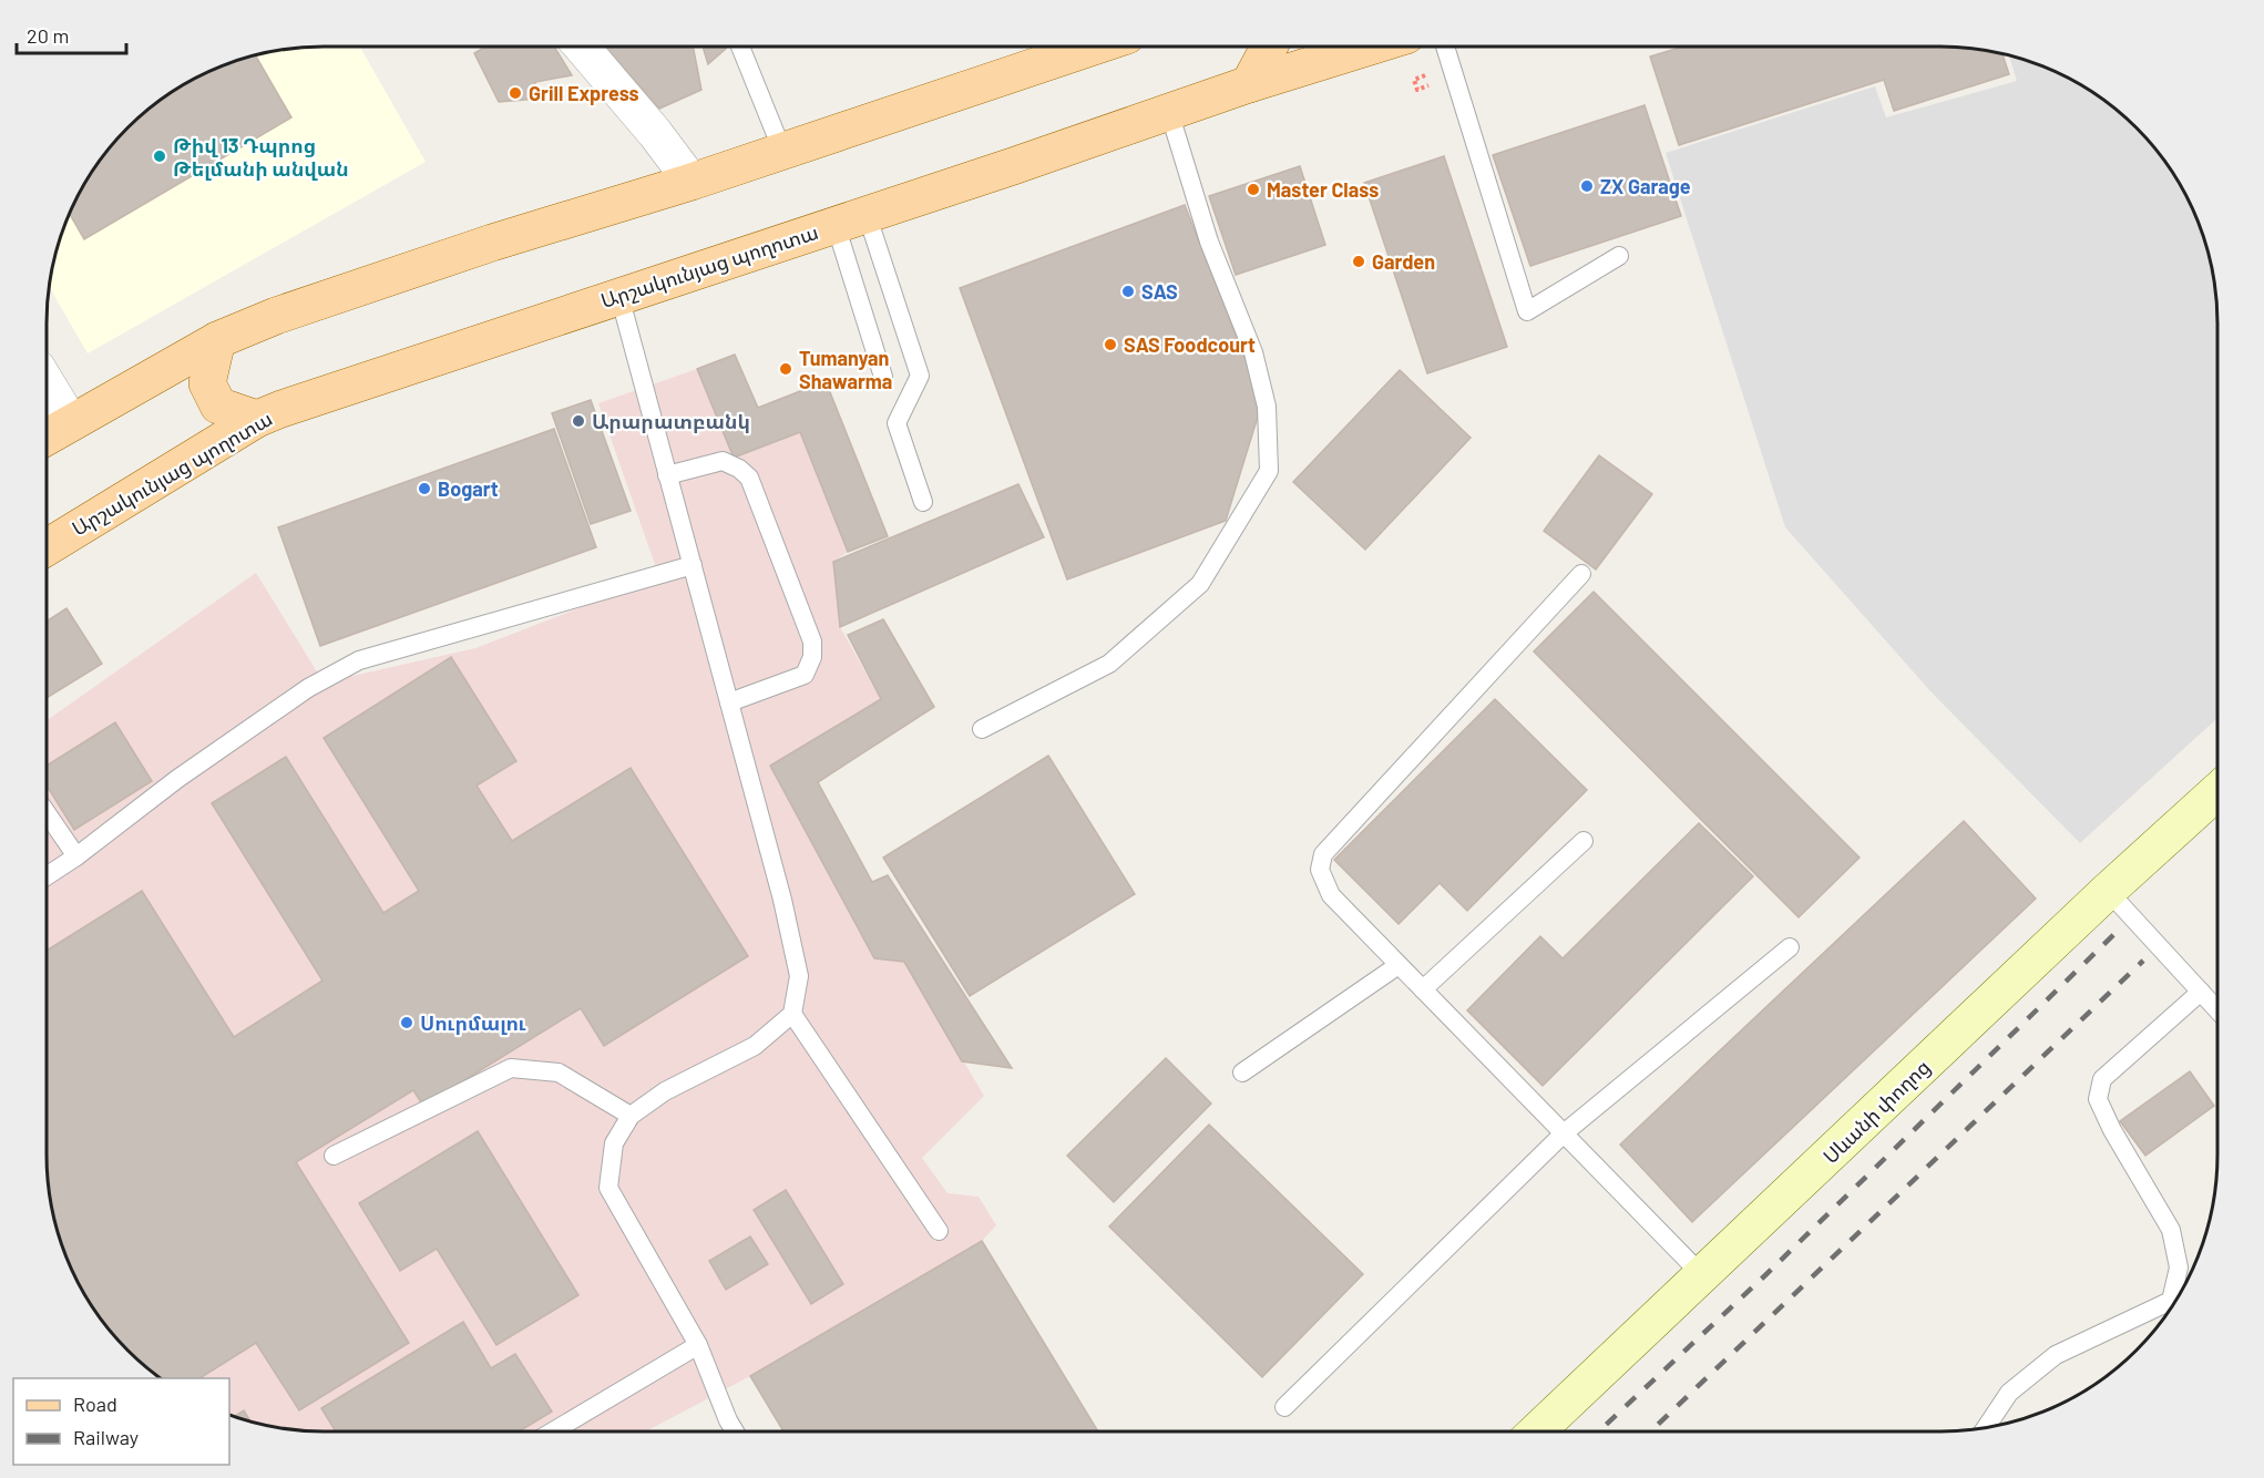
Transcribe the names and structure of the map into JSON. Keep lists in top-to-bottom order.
{
  "streets": {
    "main road": ["Արշակունյաց պողոտա"],
    "street": ["Սևանի փողոց"]
  },
  "places": [
    "Grill Express",
    "Թիվ 13 Դպրոց Թելմանի անվան",
    "ZX Garage",
    "Master Class",
    "Garden",
    "SAS",
    "SAS Foodcourt",
    "Tumanyan Shawarma",
    "Արարատբանկ",
    "Bogart",
    "Սուրմալու"
  ],
  "legend": ["Road", "Railway"],
  "scale_bar": "20 m"
}
